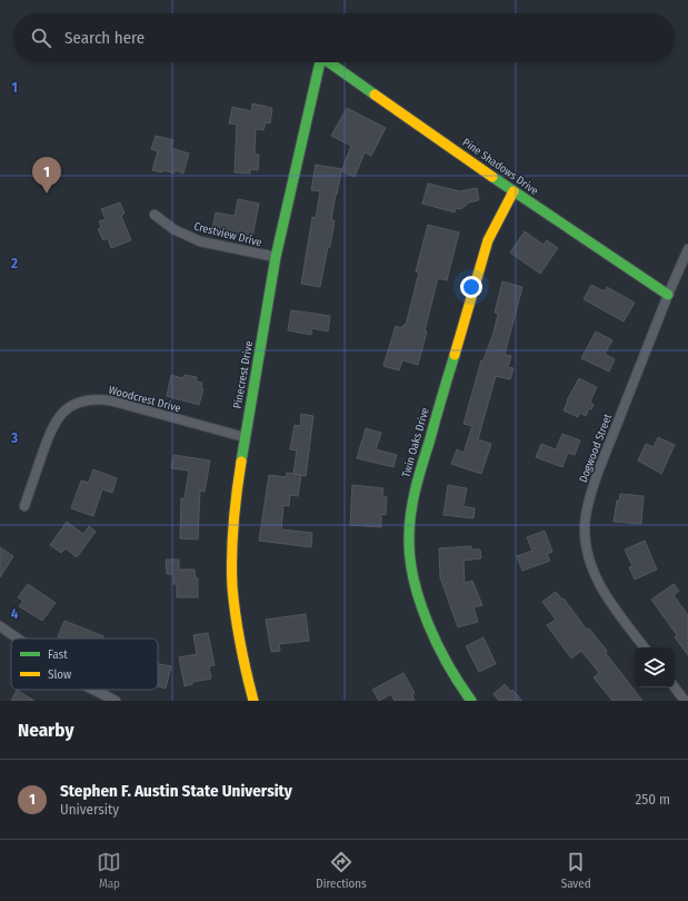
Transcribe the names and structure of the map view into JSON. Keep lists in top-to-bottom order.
{
  "streets": {
    "street": [
      "Pine Shadows Drive",
      "Crestview Drive",
      "Pinecrest Drive",
      "Woodcrest Drive",
      "Twin Oaks Drive",
      "Dogwood Street"
    ]
  },
  "crossings": [
    ["Pine Shadows Drive", "Twin Oaks Drive"],
    ["Pine Shadows Drive", "Dogwood Street"],
    ["Crestview Drive", "Pinecrest Drive"],
    ["Pinecrest Drive", "Woodcrest Drive"]
  ],
  "legend": ["Fast", "Slow"],
  "page": {
    "search": "Search here",
    "pins": "1",
    "heading": "Nearby",
    "list": [
      {
        "mark": "1",
        "name": "Stephen F. Austin State University",
        "note": "University",
        "value": "250 m"
      }
    ],
    "nav": ["Map", "Directions", "Saved"]
  },
  "grid": {
    "rows": [
      "1",
      "2",
      "3",
      "4"
    ]
  }
}
